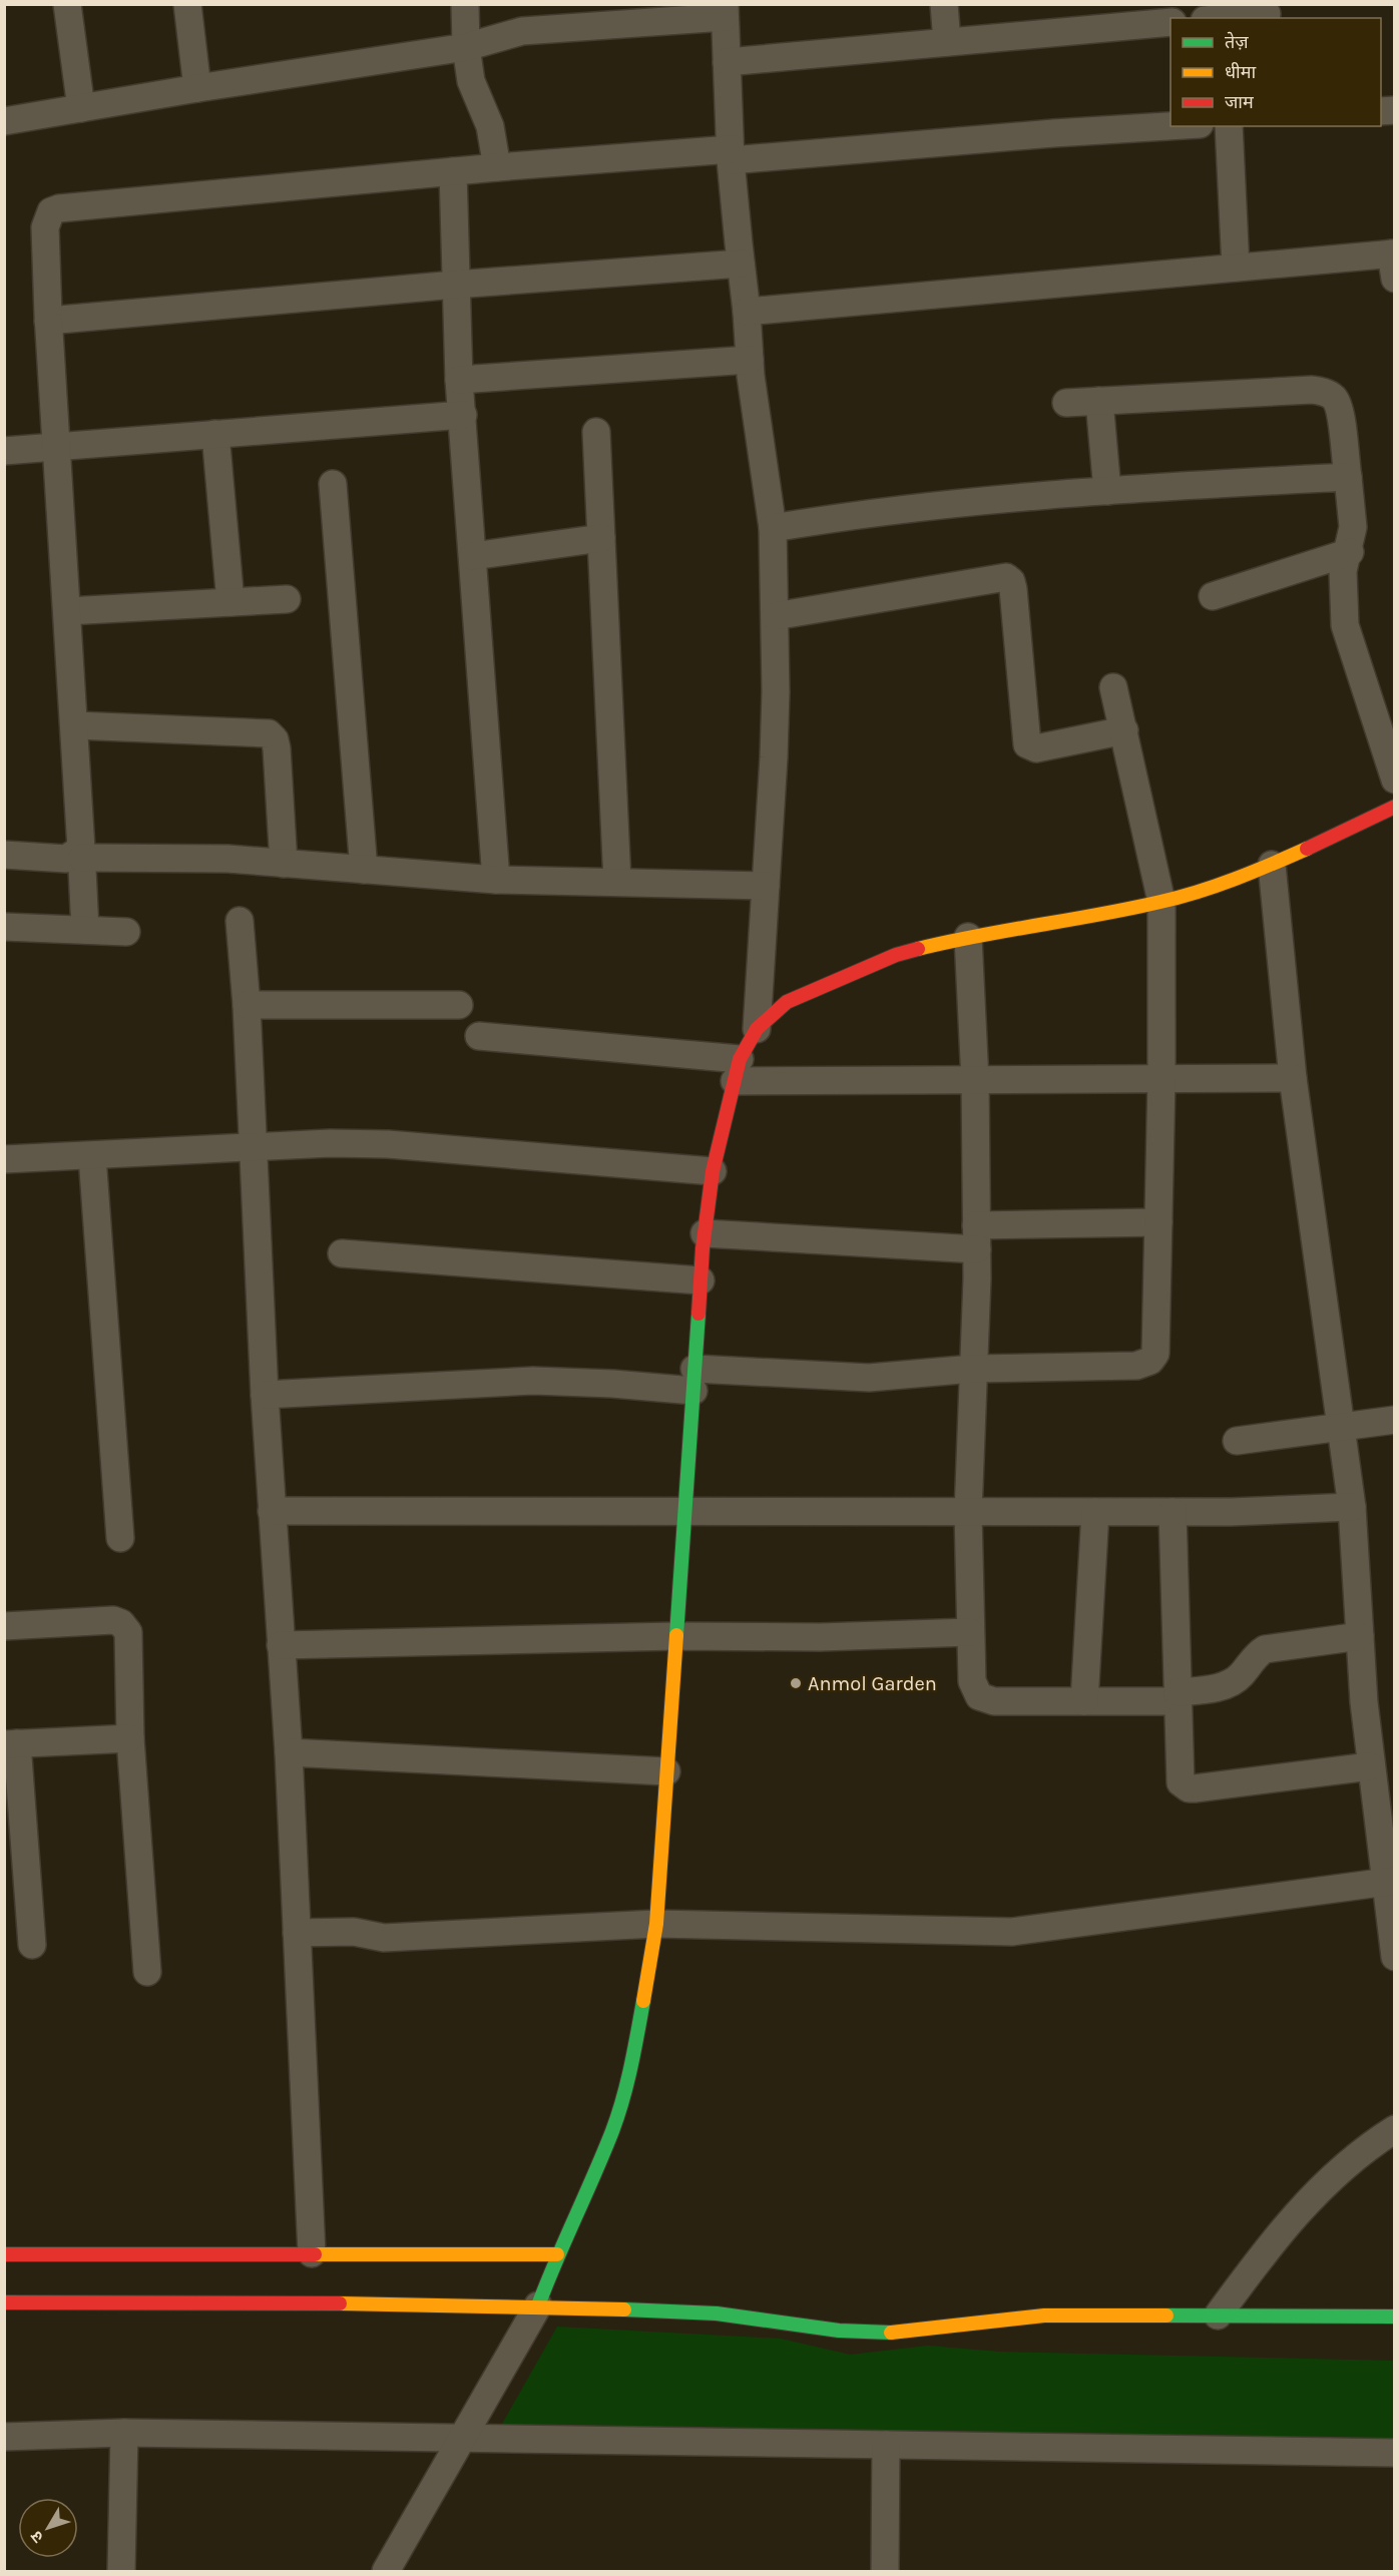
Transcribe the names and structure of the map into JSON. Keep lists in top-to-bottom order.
{
  "places": ["Anmol Garden"],
  "legend": ["तेज़", "धीमा", "जाम"],
  "north": "bottom left"
}
